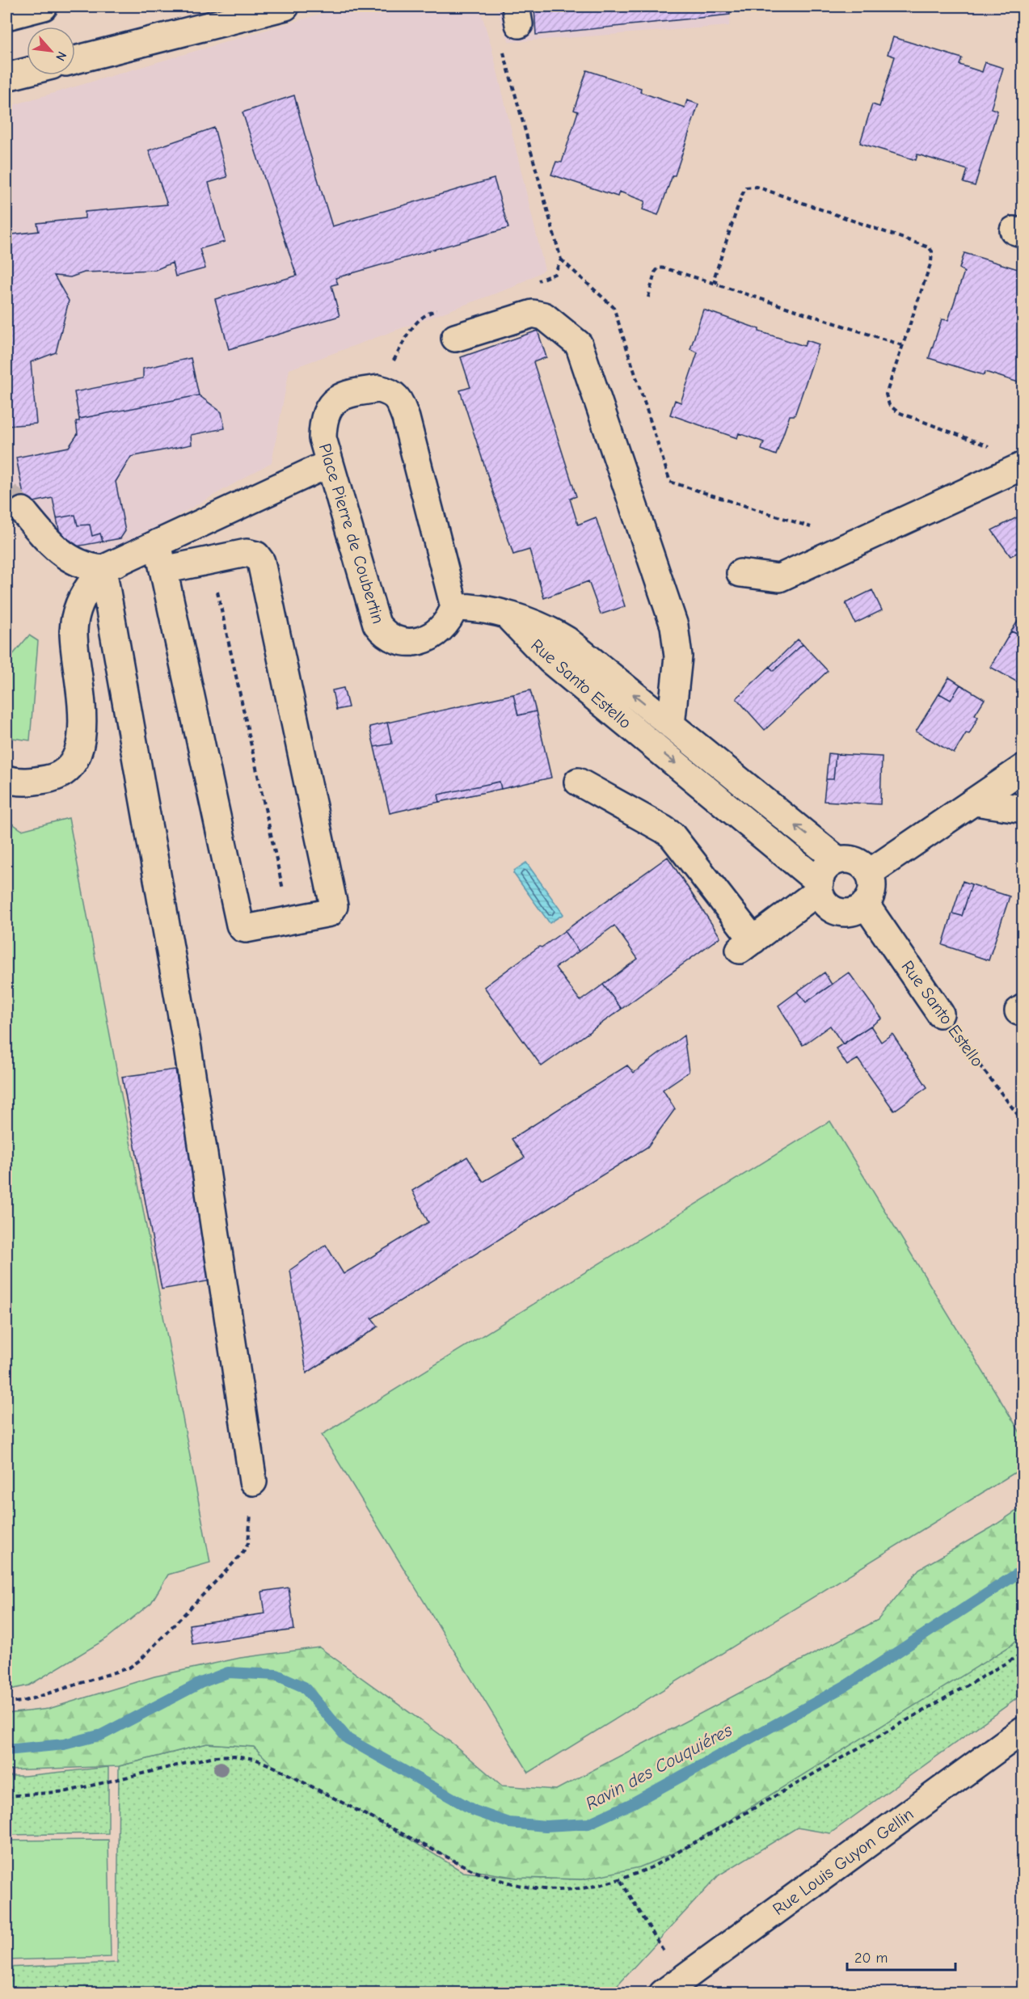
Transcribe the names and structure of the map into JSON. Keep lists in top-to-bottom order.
{
  "streets": {
    "street": ["Place Pierre de Coubertin", "Rue Santo Estello", "Rue Louis Guyon Gellin"]
  },
  "water": ["Ravin des Couquiéres"],
  "scale_bar": "20 m",
  "north": "bottom right"
}
